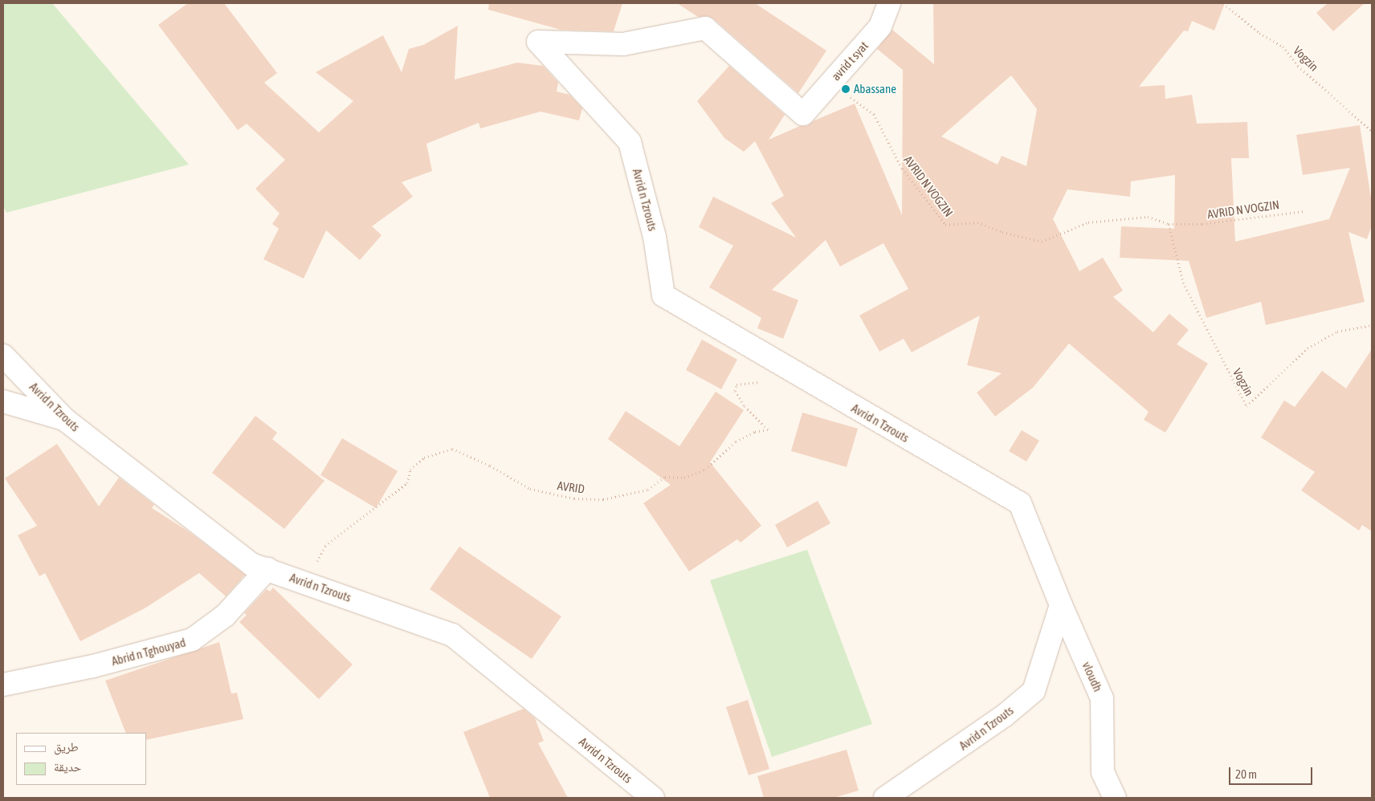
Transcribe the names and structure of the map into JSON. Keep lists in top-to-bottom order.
{
  "streets": {
    "street": [
      "avrid t syat",
      "Avrid n Tzrouts",
      "Abrid n Tghouyad",
      "vloudh"
    ],
    "path": ["Vogzin", "AVRID N VOGZIN", "AVRID"]
  },
  "crossings": [
    ["Vogzin", "AVRID N VOGZIN"],
    ["avrid t syat", "AVRID N VOGZIN"],
    ["avrid t syat", "Avrid n Tzrouts"],
    ["Avrid n Tzrouts", "AVRID"],
    ["Avrid n Tzrouts", "Abrid n Tghouyad"],
    ["Avrid n Tzrouts", "vloudh"]
  ],
  "places": ["Abassane"],
  "legend": ["طريق", "حديقة"],
  "scale_bar": "20 m"
}
